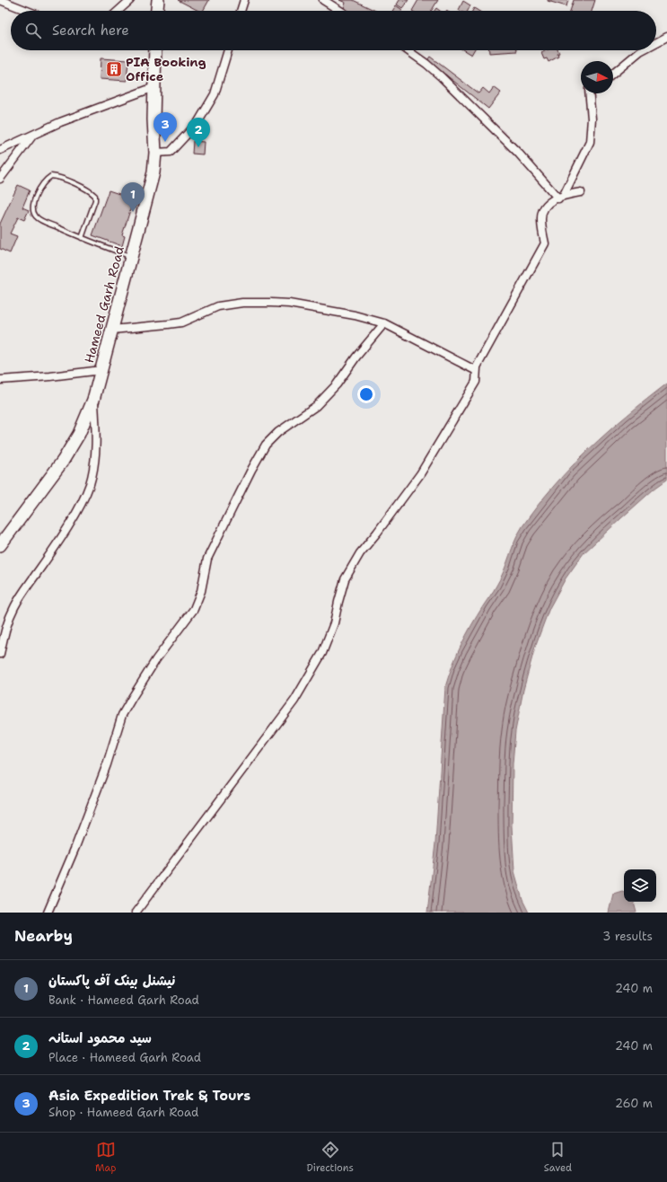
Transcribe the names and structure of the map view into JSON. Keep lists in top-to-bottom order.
{
  "streets": {
    "highway": ["Hameed Garh Road"]
  },
  "places": {
    "building": ["PIA Booking Office"]
  },
  "north": "right",
  "page": {
    "search": "Search here",
    "pins": ["3", "2", "1"],
    "heading": ["Nearby", "3 results"],
    "list": [
      {
        "mark": "1",
        "name": "نیشنل بینک آف پاکستان",
        "note": "Bank · Hameed Garh Road",
        "value": "240 m"
      },
      {
        "mark": "2",
        "name": "سید محمود استانہ",
        "note": "Place · Hameed Garh Road",
        "value": "240 m"
      },
      {
        "mark": "3",
        "name": "Asia Expedition Trek & Tours",
        "note": "Shop · Hameed Garh Road",
        "value": "260 m"
      }
    ],
    "nav": ["Map", "Directions", "Saved"]
  }
}
